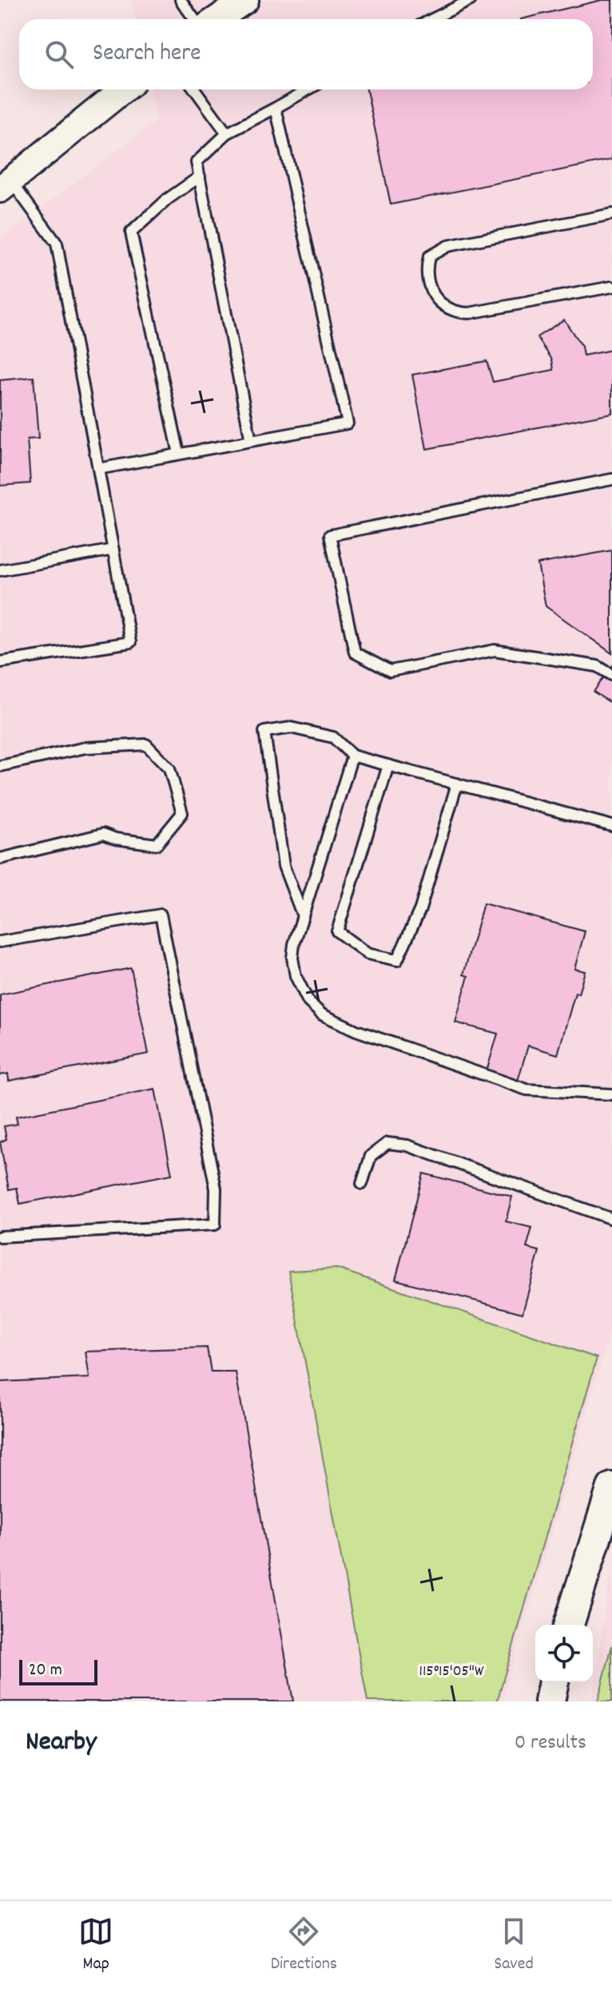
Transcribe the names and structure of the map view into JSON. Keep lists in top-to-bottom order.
{
  "scale_bar": "20 m",
  "page": {
    "search": "Search here",
    "scale": "20 m",
    "heading": ["Nearby", "0 results"],
    "nav": ["Map", "Directions", "Saved"]
  },
  "coordinates": ["115°15'05\"W"]
}
